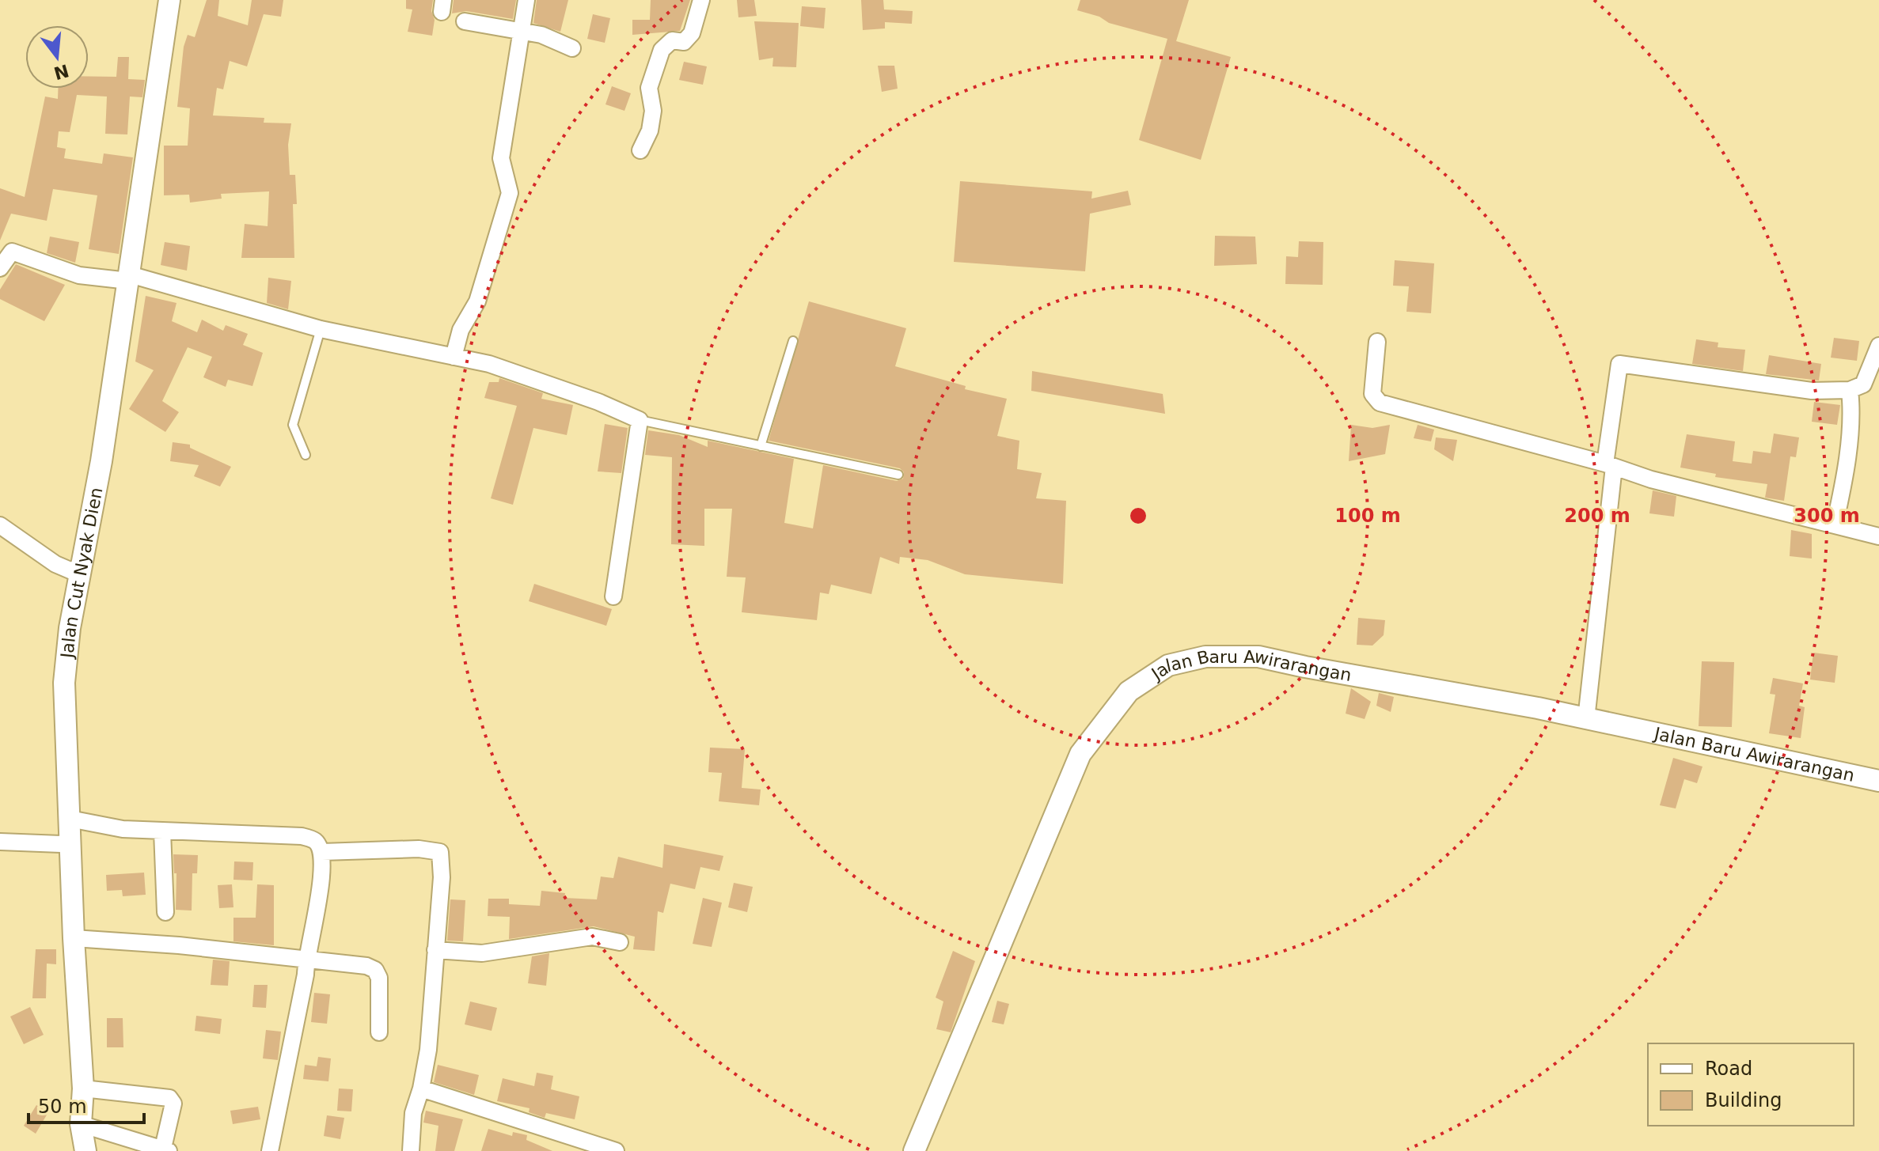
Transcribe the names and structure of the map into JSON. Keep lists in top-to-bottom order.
{
  "streets": {
    "street": ["Jalan Cut Nyak Dien", "Jalan Baru Awirarangan"]
  },
  "legend": ["Road", "Building"],
  "scale_bar": "50 m",
  "north": "bottom",
  "rings": ["100 m", "200 m", "300 m"]
}
